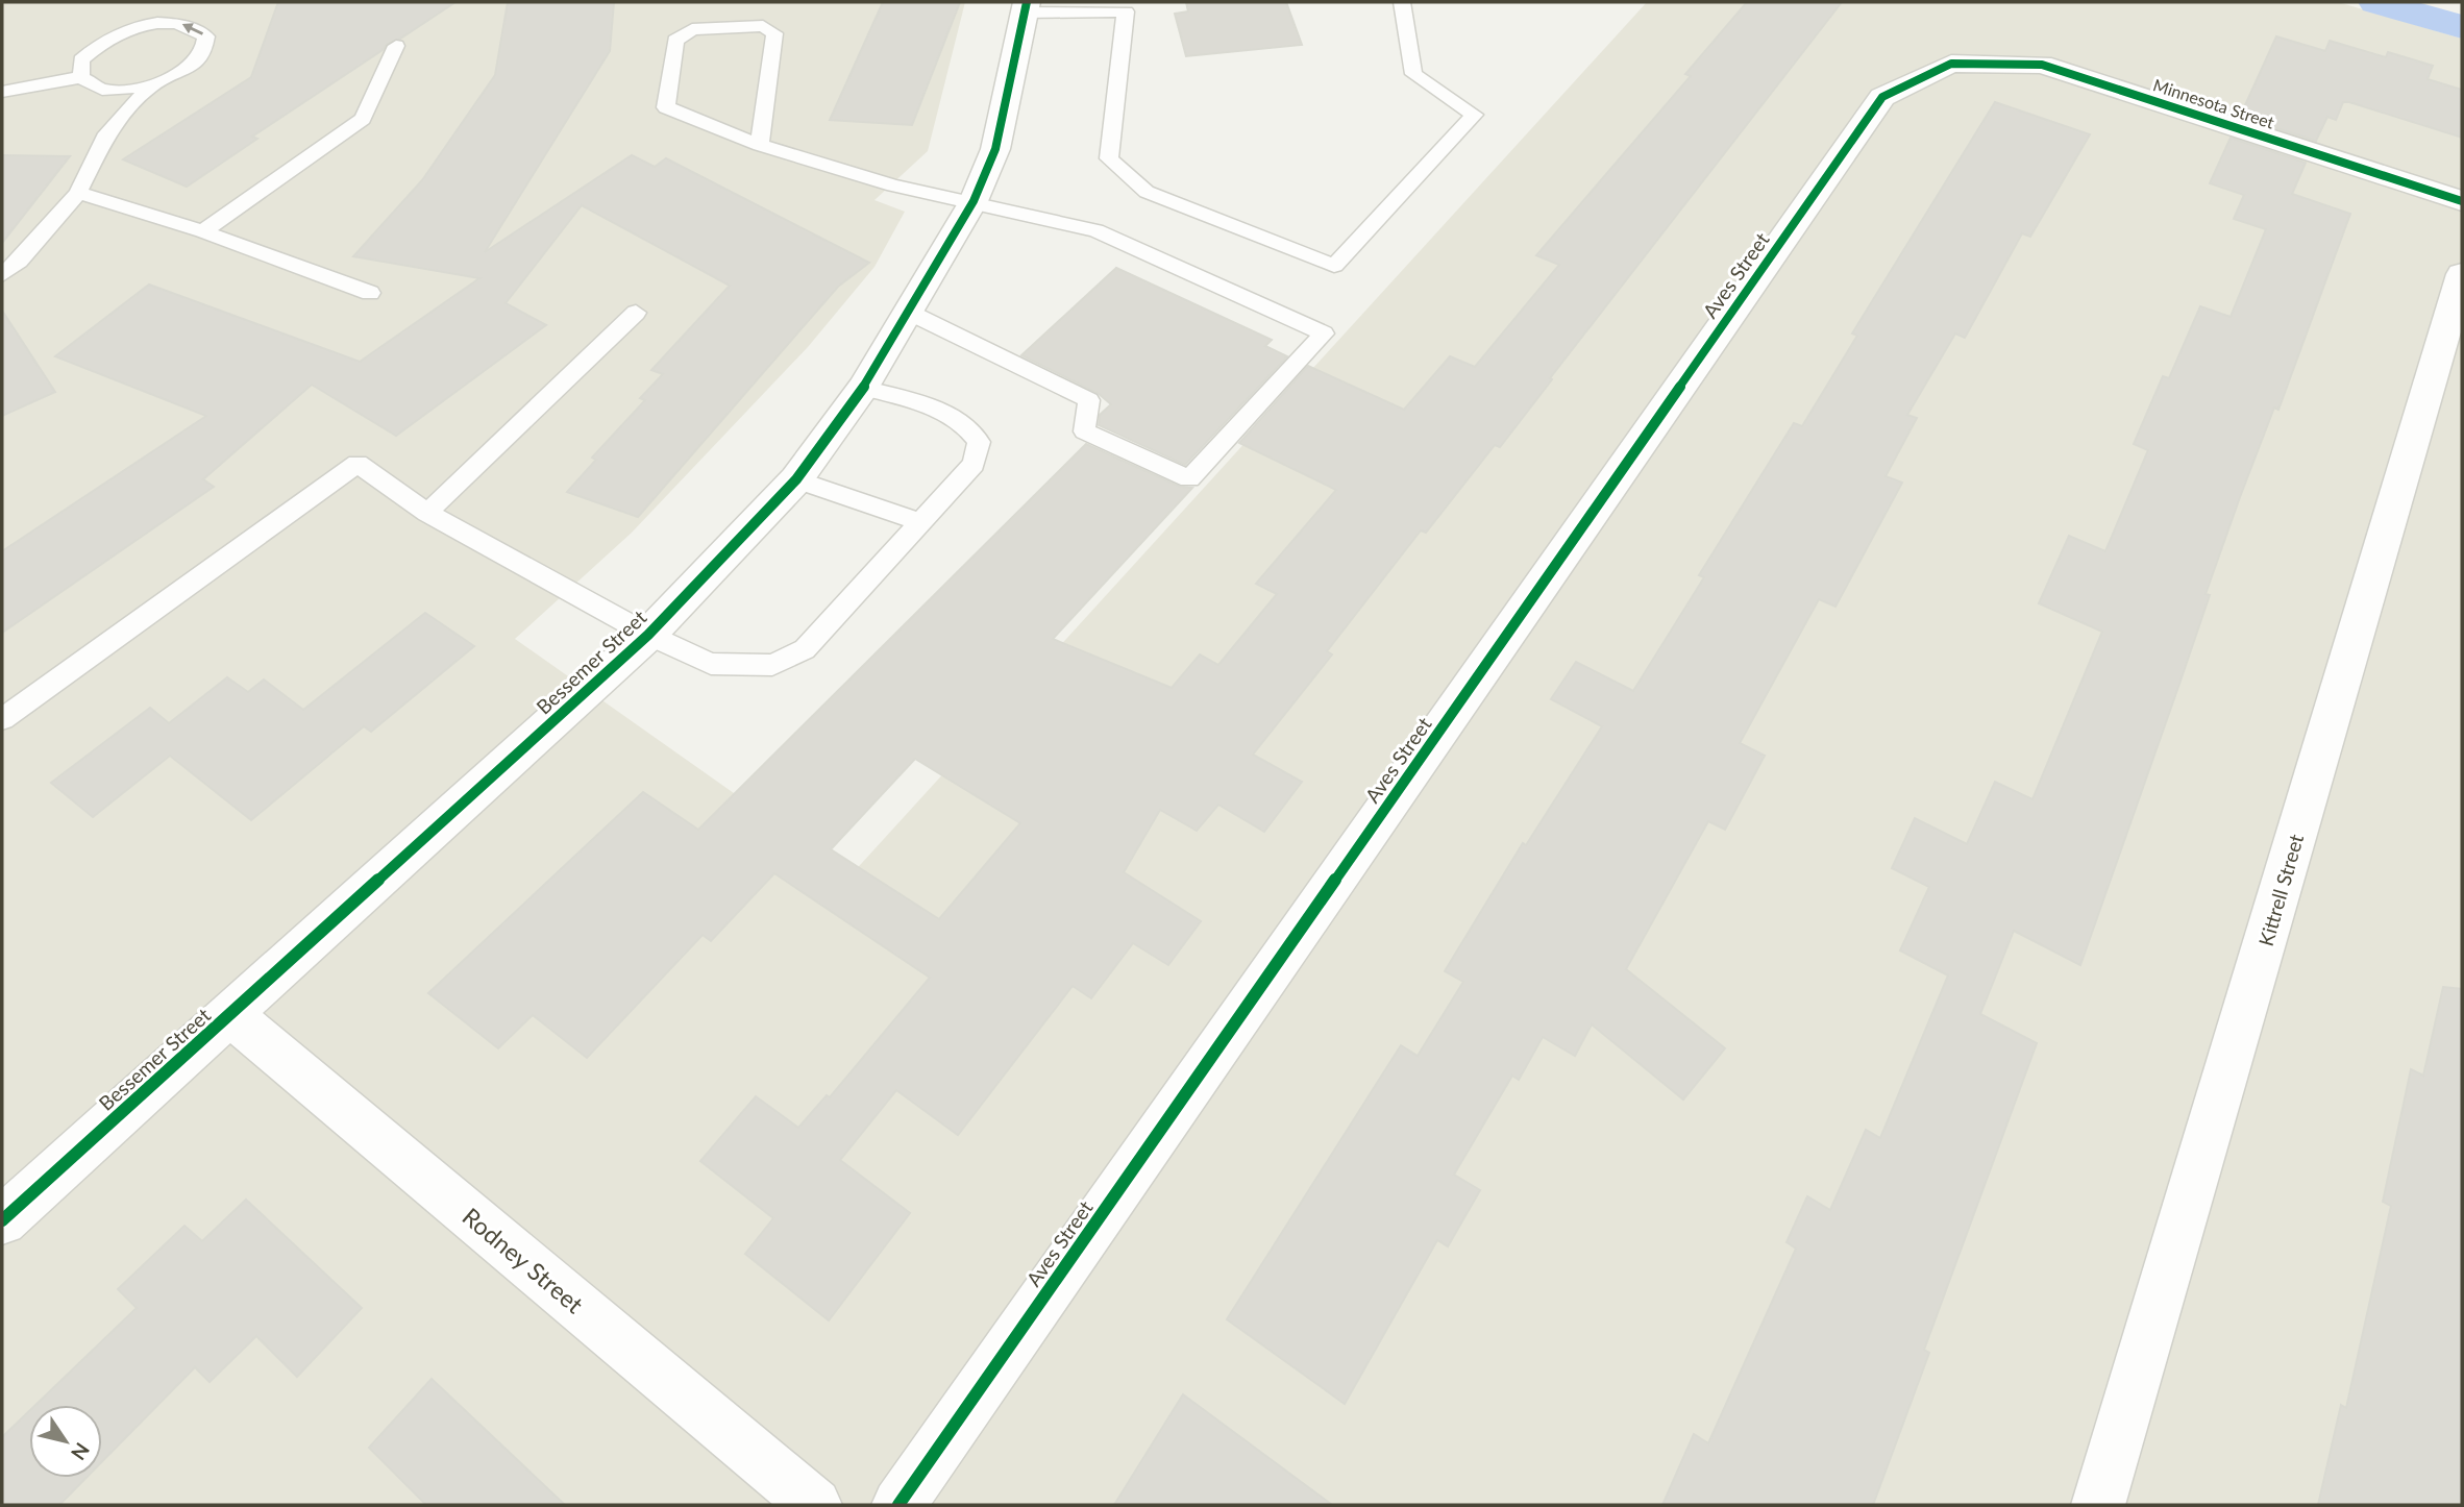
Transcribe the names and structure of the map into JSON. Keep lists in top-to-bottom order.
{
  "streets": {
    "street": [
      "Minnesota Street",
      "Aves Street",
      "Bessemer Street",
      "Kittrell Street",
      "Rodney Street"
    ]
  },
  "crossings": [
    ["Minnesota Street", "Aves Street"],
    ["Bessemer Street", "Rodney Street"]
  ],
  "north": "bottom right"
}
